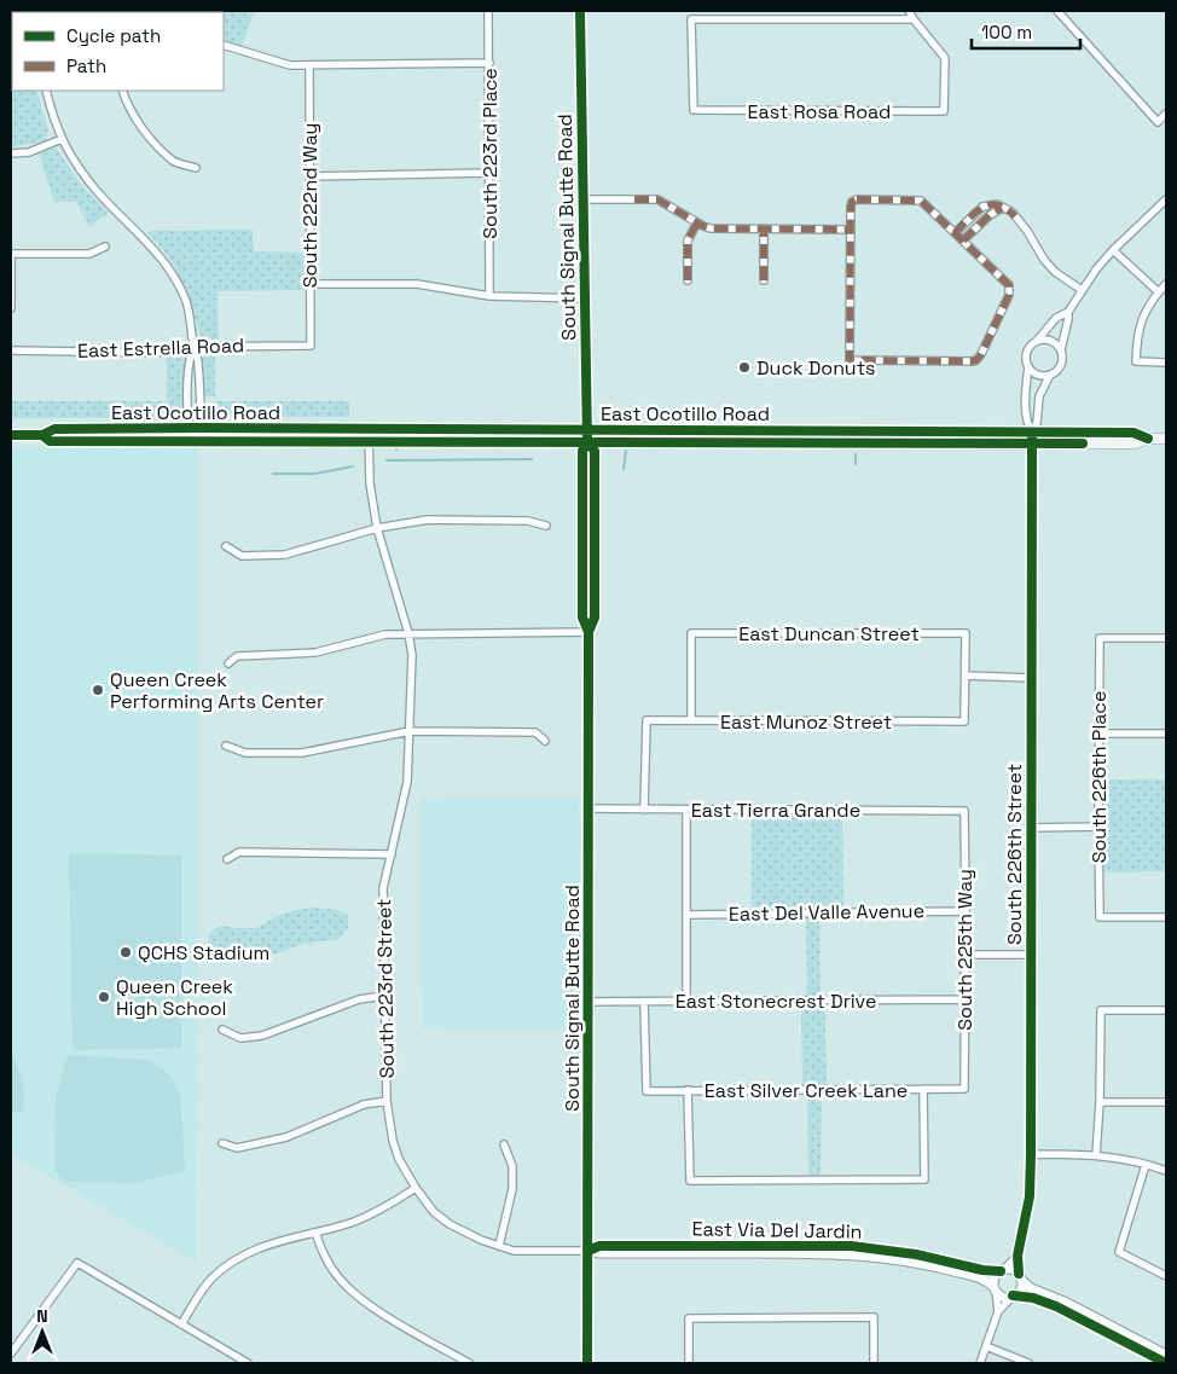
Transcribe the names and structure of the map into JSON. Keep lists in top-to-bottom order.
{
  "streets": {
    "main road": ["East Ocotillo Road"],
    "street": [
      "East Rosa Road",
      "South 223rd Place",
      "South 222nd Way",
      "South Signal Butte Road",
      "East Estrella Road",
      "East Duncan Street",
      "East Munoz Street",
      "South 226th Place",
      "East Tierra Grande",
      "South 226th Street",
      "East Del Valle Avenue",
      "South 225th Way",
      "South 223rd Street",
      "East Stonecrest Drive",
      "East Silver Creek Lane",
      "East Via Del Jardin"
    ]
  },
  "crossings": [
    ["South 222nd Way", "East Estrella Road"],
    ["South Signal Butte Road", "East Ocotillo Road"],
    ["South Signal Butte Road", "East Tierra Grande"],
    ["South Signal Butte Road", "East Stonecrest Drive"],
    ["South Signal Butte Road", "East Via Del Jardin"],
    ["East Ocotillo Road", "South 226th Street"],
    ["East Ocotillo Road", "South 223rd Street"],
    ["East Duncan Street", "East Munoz Street"],
    ["East Munoz Street", "East Tierra Grande"],
    ["East Tierra Grande", "South 225th Way"],
    ["South 226th Street", "East Via Del Jardin"],
    ["East Del Valle Avenue", "South 225th Way"],
    ["South 225th Way", "East Stonecrest Drive"],
    ["South 225th Way", "East Silver Creek Lane"],
    ["South 223rd Street", "East Via Del Jardin"],
    ["East Stonecrest Drive", "East Silver Creek Lane"]
  ],
  "places": [
    "Duck Donuts",
    "Queen Creek Performing Arts Center",
    "QCHS Stadium",
    "Queen Creek High School"
  ],
  "legend": ["Cycle path", "Path"],
  "scale_bar": "100 m",
  "north": "top"
}
